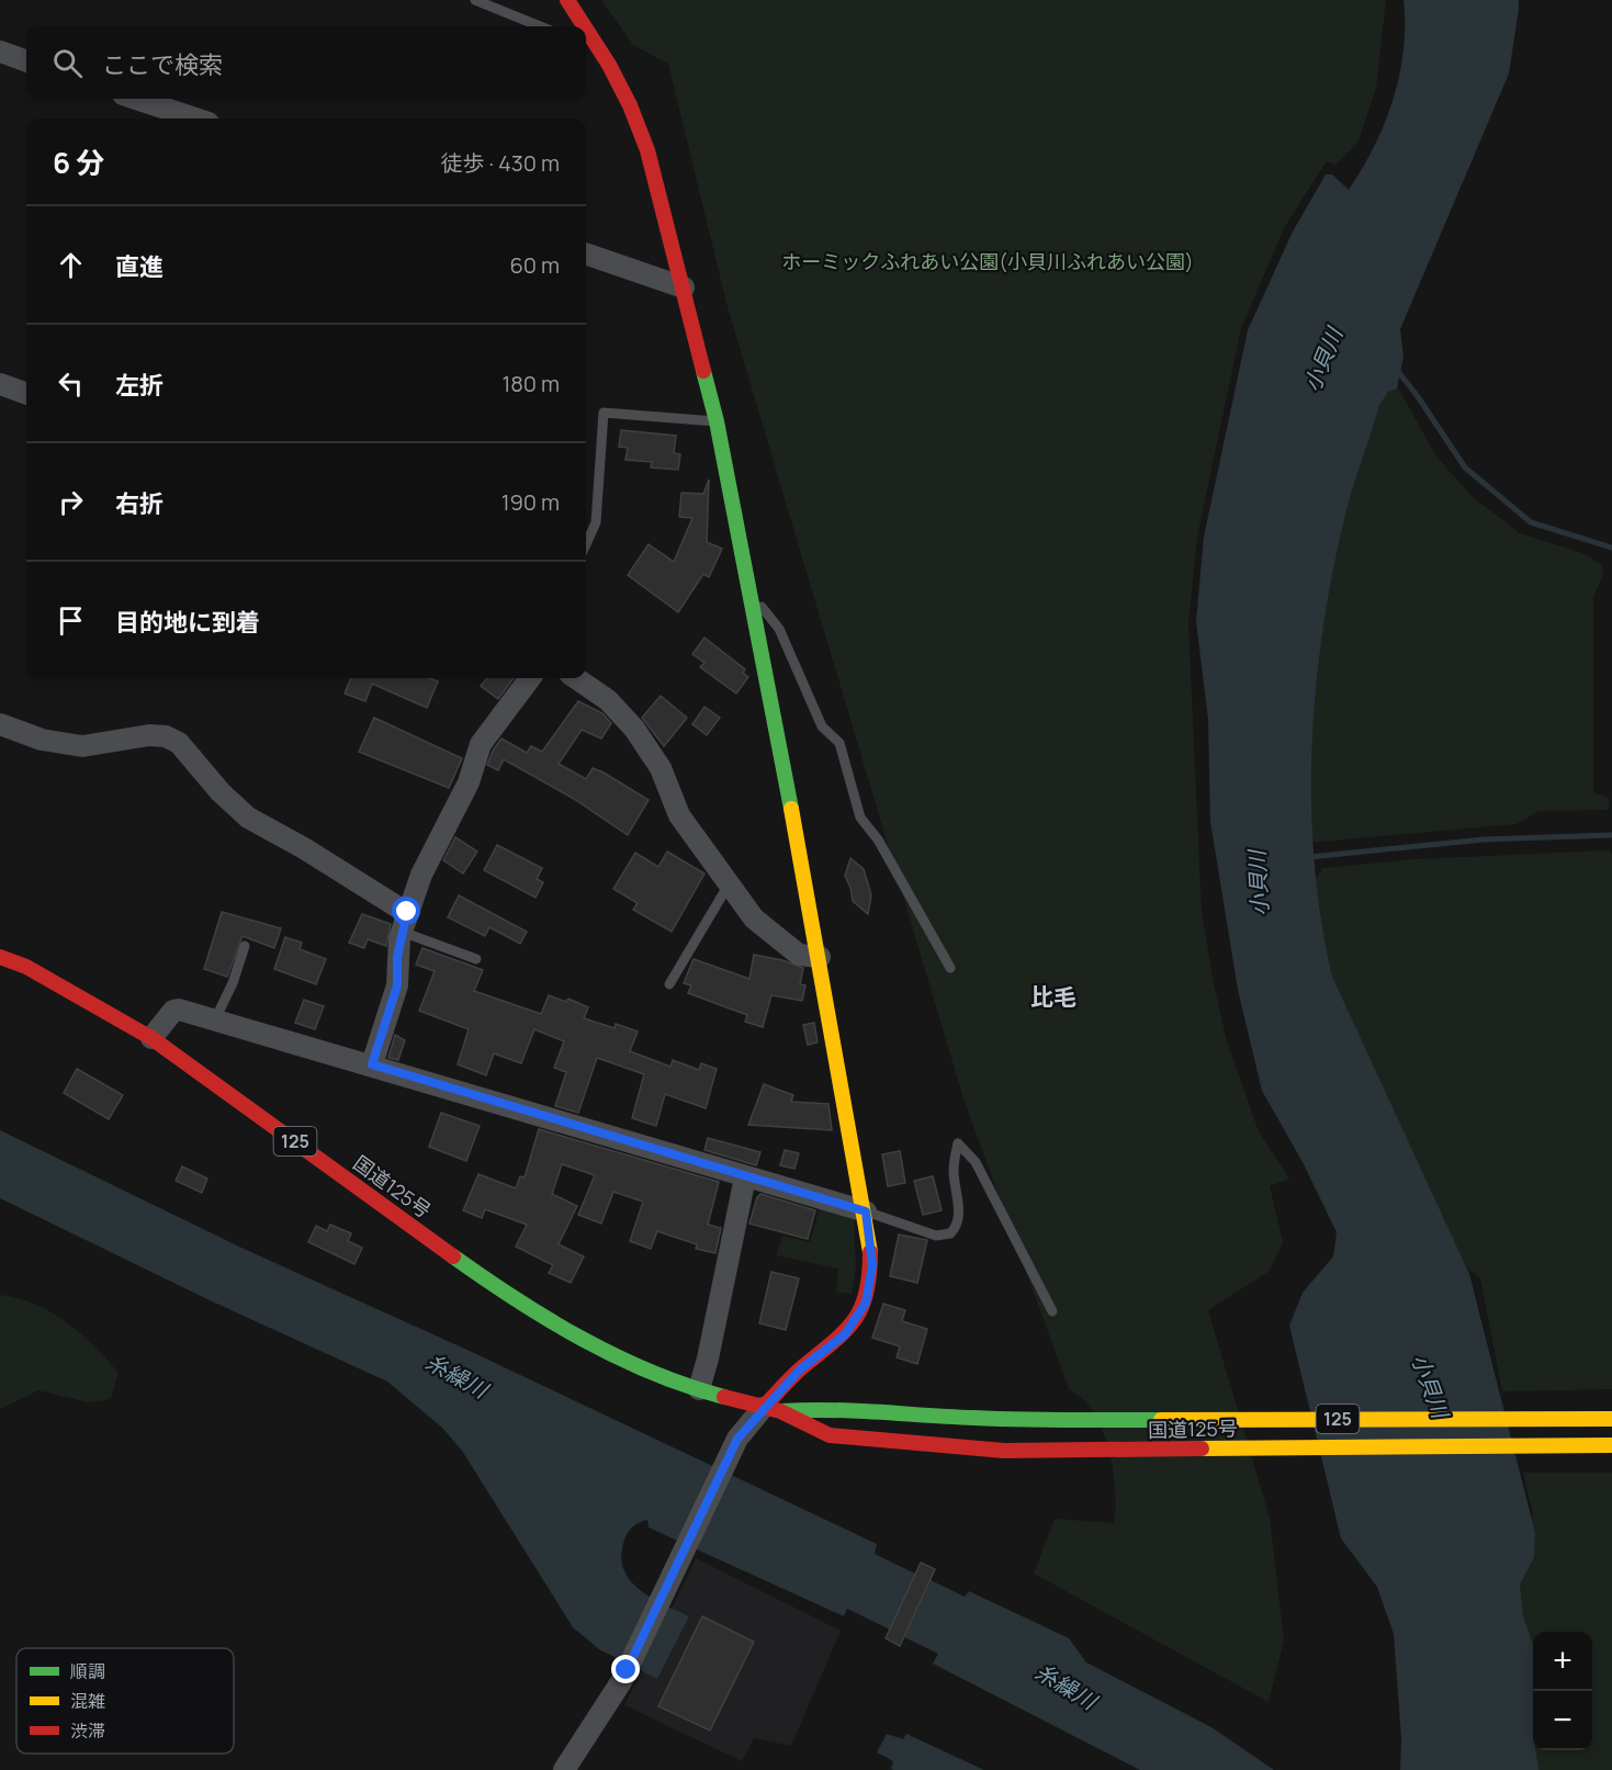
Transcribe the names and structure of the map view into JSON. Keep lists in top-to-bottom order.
{
  "streets": {
    "main road": ["125", "国道125号"]
  },
  "districts": ["比毛"],
  "water": ["小貝川", "糸繰川"],
  "parks": ["ホーミックふれあい公園(小貝川ふれあい公園)"],
  "legend": ["順調", "混雑", "渋滞"],
  "page": {
    "search": "ここで検索",
    "heading": ["6 分", "徒歩 · 430 m"],
    "list": [
      ["直進", "60 m"],
      ["左折", "180 m"],
      ["右折", "190 m"],
      "目的地に到着"
    ],
    "map_buttons": ["+", "−"]
  }
}
